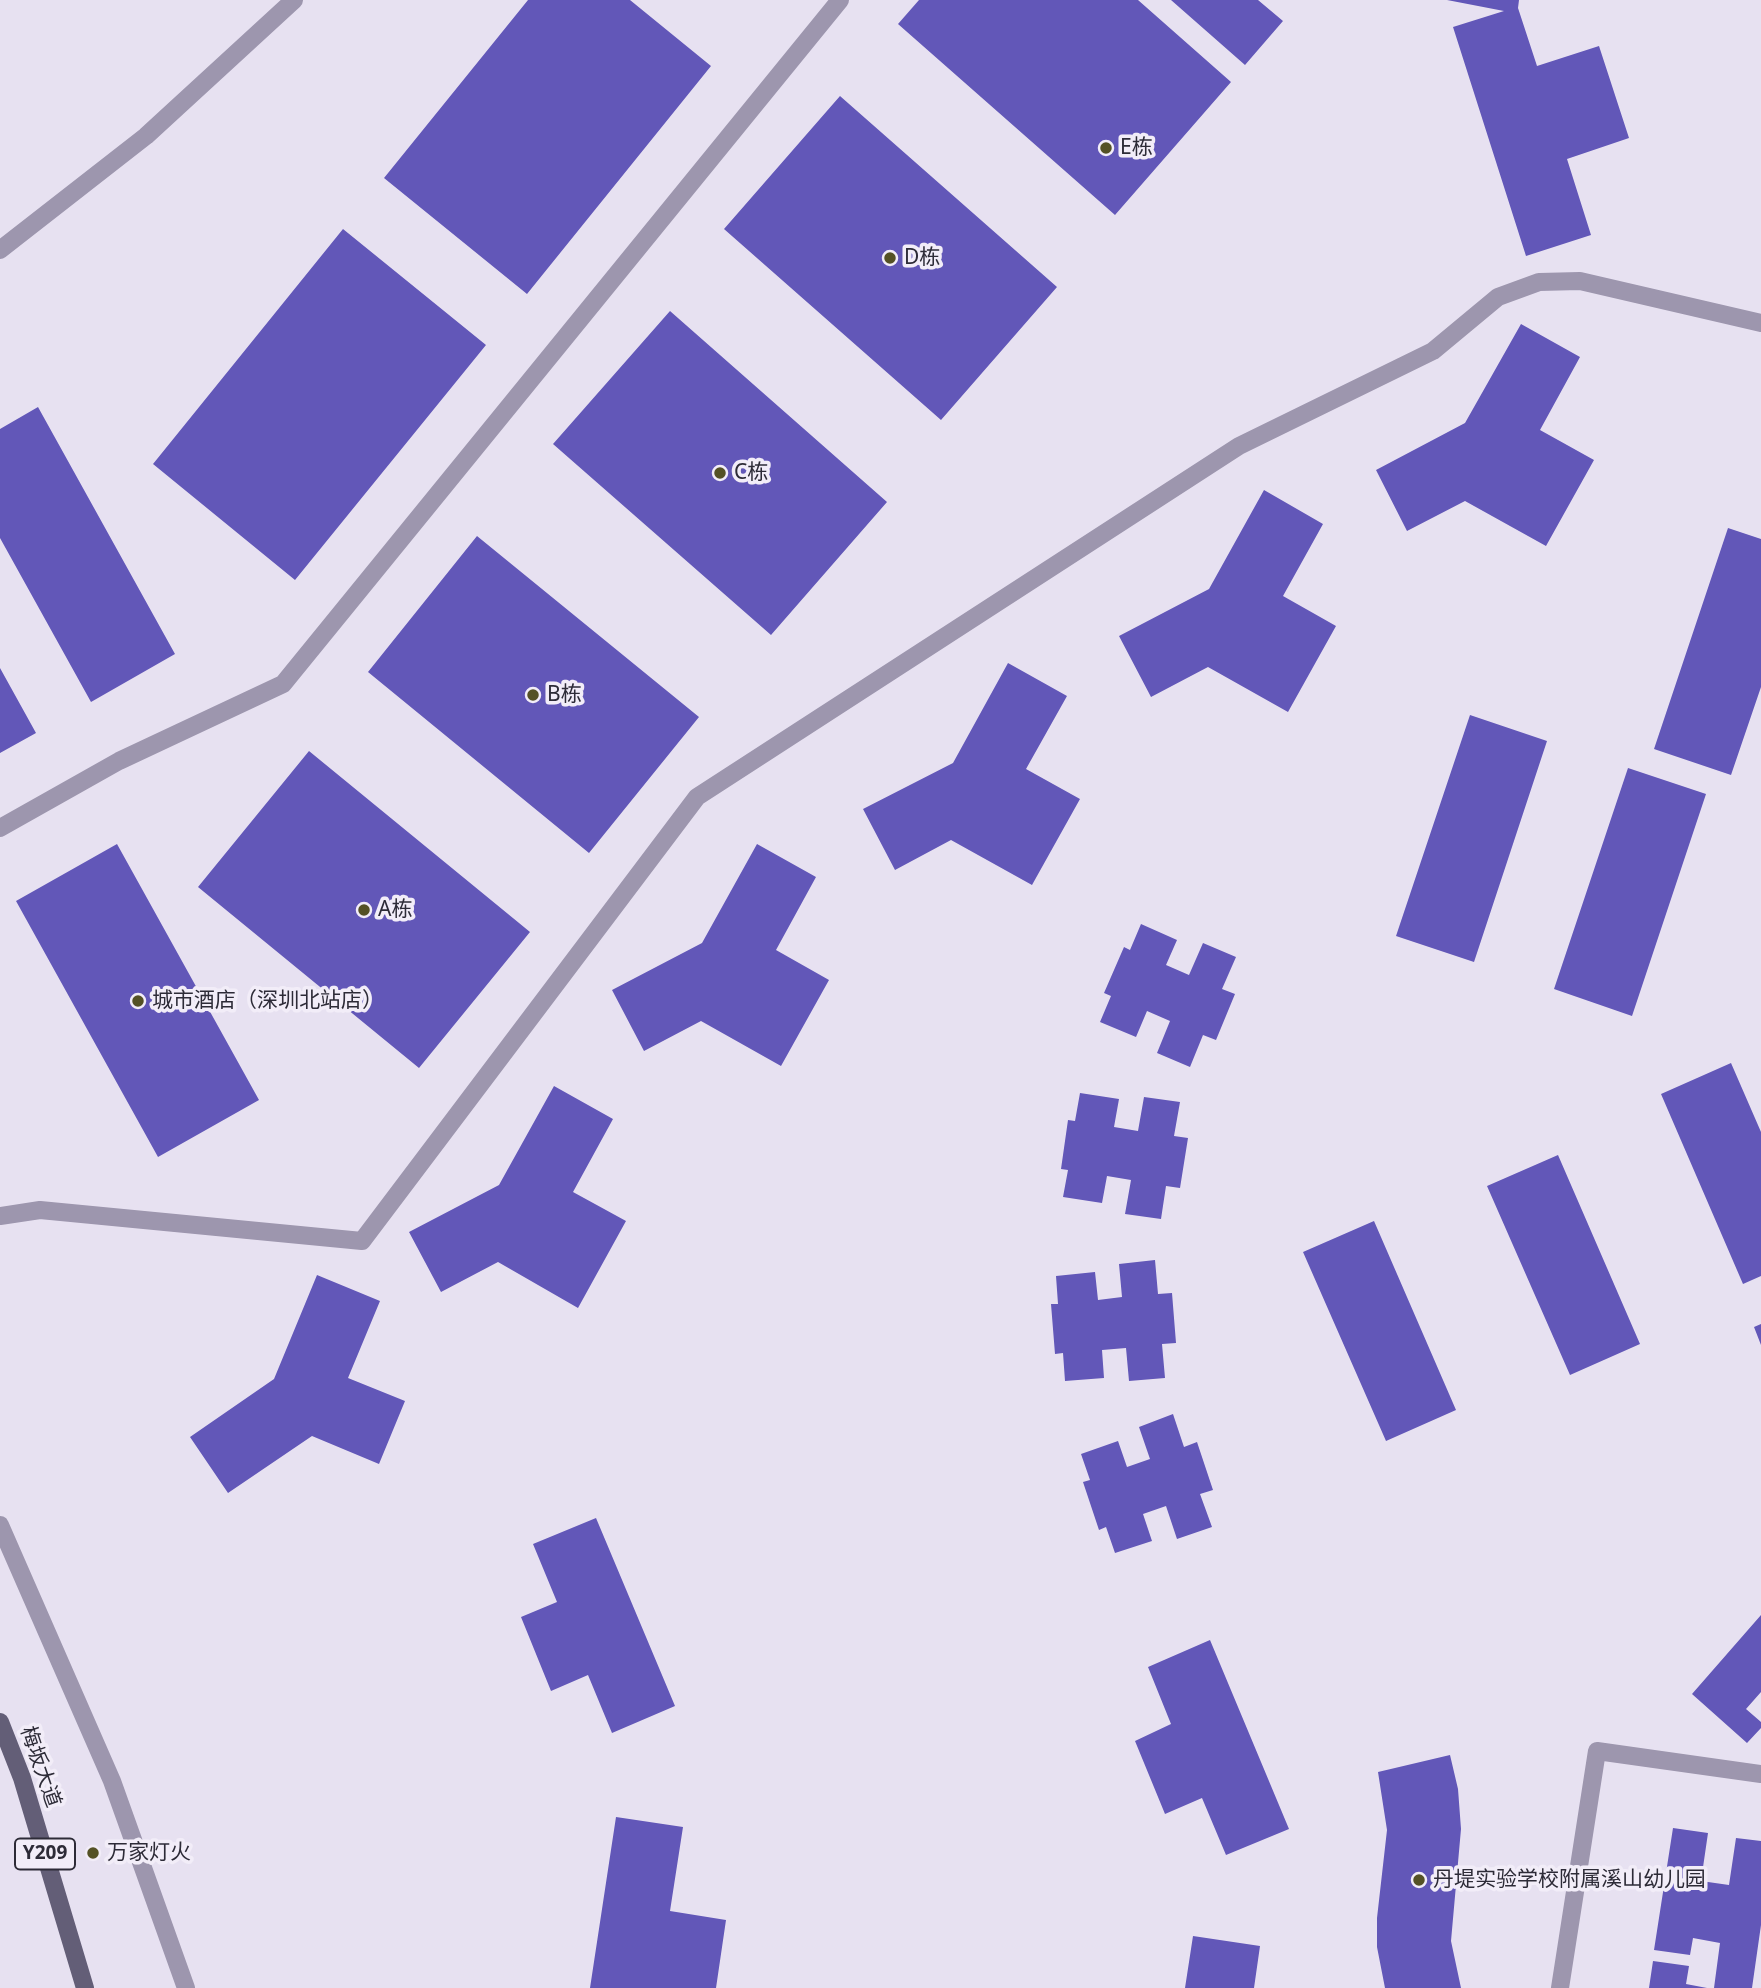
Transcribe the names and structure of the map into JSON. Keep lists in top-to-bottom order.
{
  "streets": {
    "main road": ["梅坂大道", "Y209"]
  },
  "places": [
    "E栋",
    "D栋",
    "C栋",
    "B栋",
    "A栋",
    "城市酒店（深圳北站店）",
    "万家灯火",
    "丹堤实验学校附属溪山幼儿园"
  ]
}
